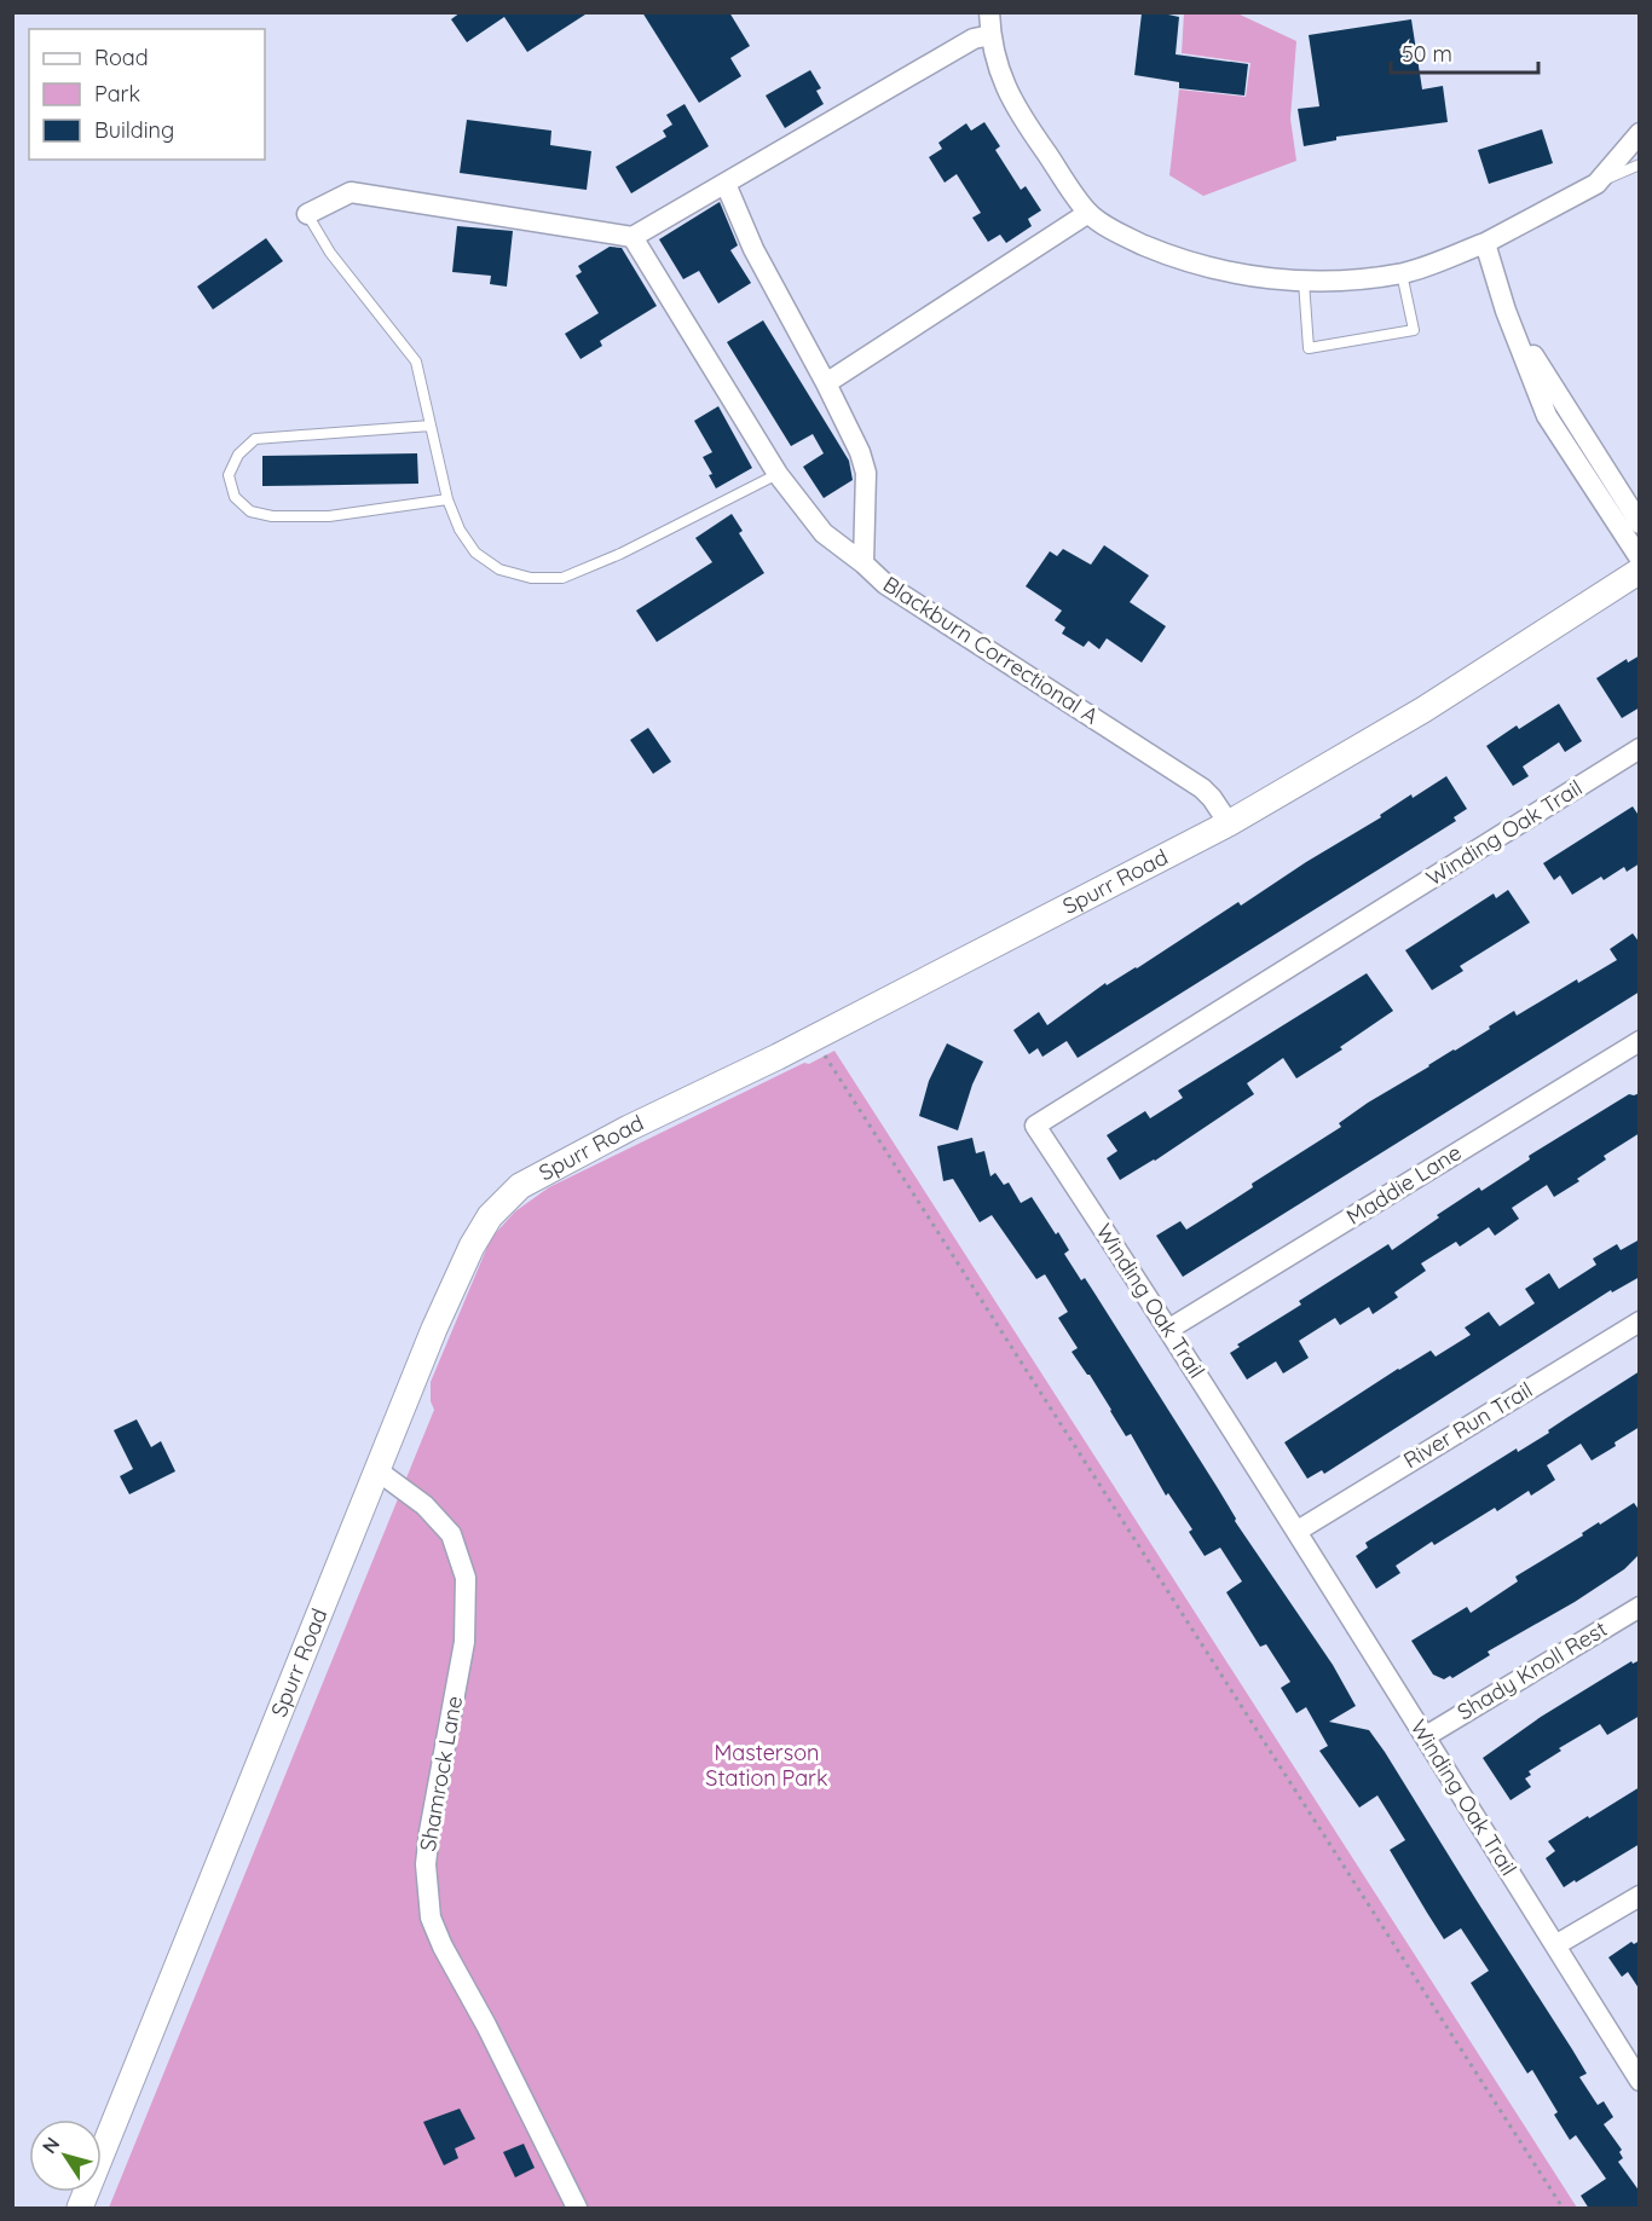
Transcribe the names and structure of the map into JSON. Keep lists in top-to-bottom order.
{
  "streets": {
    "street": [
      "Blackburn Correctional A",
      "Winding Oak Trail",
      "Spurr Road",
      "Maddie Lane",
      "River Run Trail",
      "Shady Knoll Rest",
      "Shamrock Lane"
    ]
  },
  "crossings": [
    ["Blackburn Correctional A", "Spurr Road"],
    ["Winding Oak Trail", "Maddie Lane"],
    ["Winding Oak Trail", "River Run Trail"],
    ["Winding Oak Trail", "Shady Knoll Rest"],
    ["Spurr Road", "Shamrock Lane"]
  ],
  "parks": ["Masterson Station Park"],
  "legend": ["Road", "Park", "Building"],
  "scale_bar": "50 m",
  "north": "top left"
}
